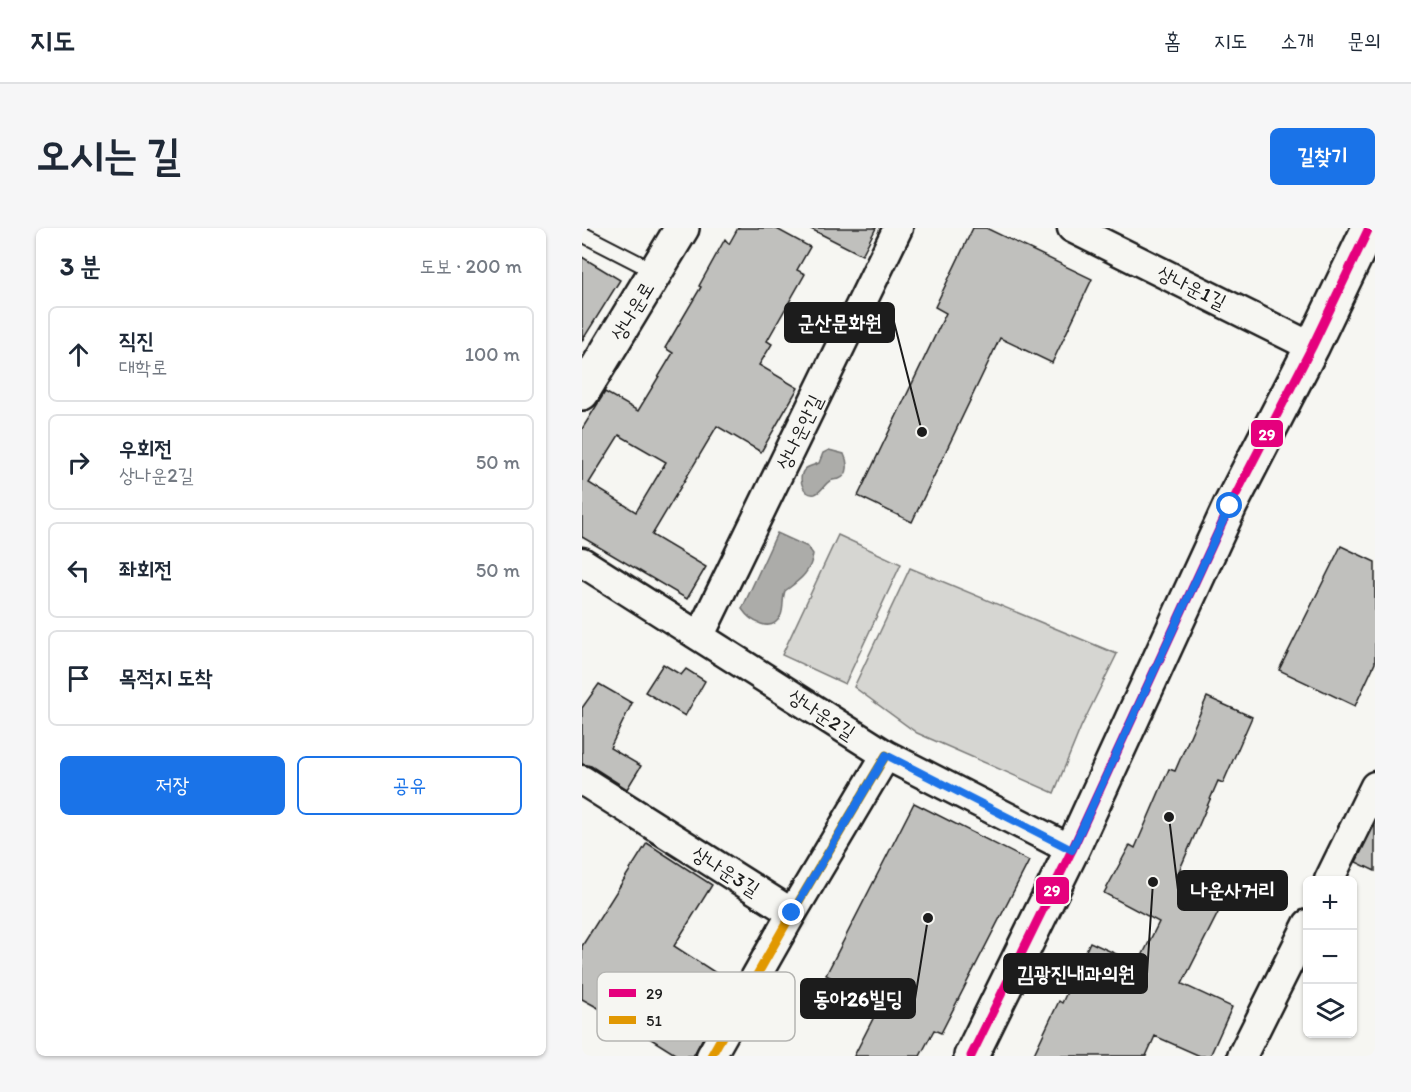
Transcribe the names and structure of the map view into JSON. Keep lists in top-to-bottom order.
{
  "streets": {
    "street": [
      "상나운1길",
      "상나운로",
      "상나운안길",
      "상나운2길",
      "상나운3길"
    ]
  },
  "crossings": [
    ["상나운안길", "상나운2길"]
  ],
  "places": [
    "군산문화원",
    "나운사거리",
    "김광진내과의원",
    "동아26빌딩"
  ],
  "lines": ["transit line 29", "transit line 51"],
  "legend": ["29", "51"],
  "page": {
    "header": "지도",
    "nav": [
      "홈",
      "지도",
      "소개",
      "문의"
    ],
    "buttons": [
      "길찾기",
      ["저장", "공유"]
    ],
    "title": "오시는 길",
    "heading": ["3 분", "도보 · 200 m"],
    "list": [
      ["직진", "대학로", "100 m"],
      ["우회전", "상나운2길", "50 m"],
      ["좌회전", "50 m"],
      "목적지 도착"
    ],
    "map_buttons": ["+", "−"]
  }
}
